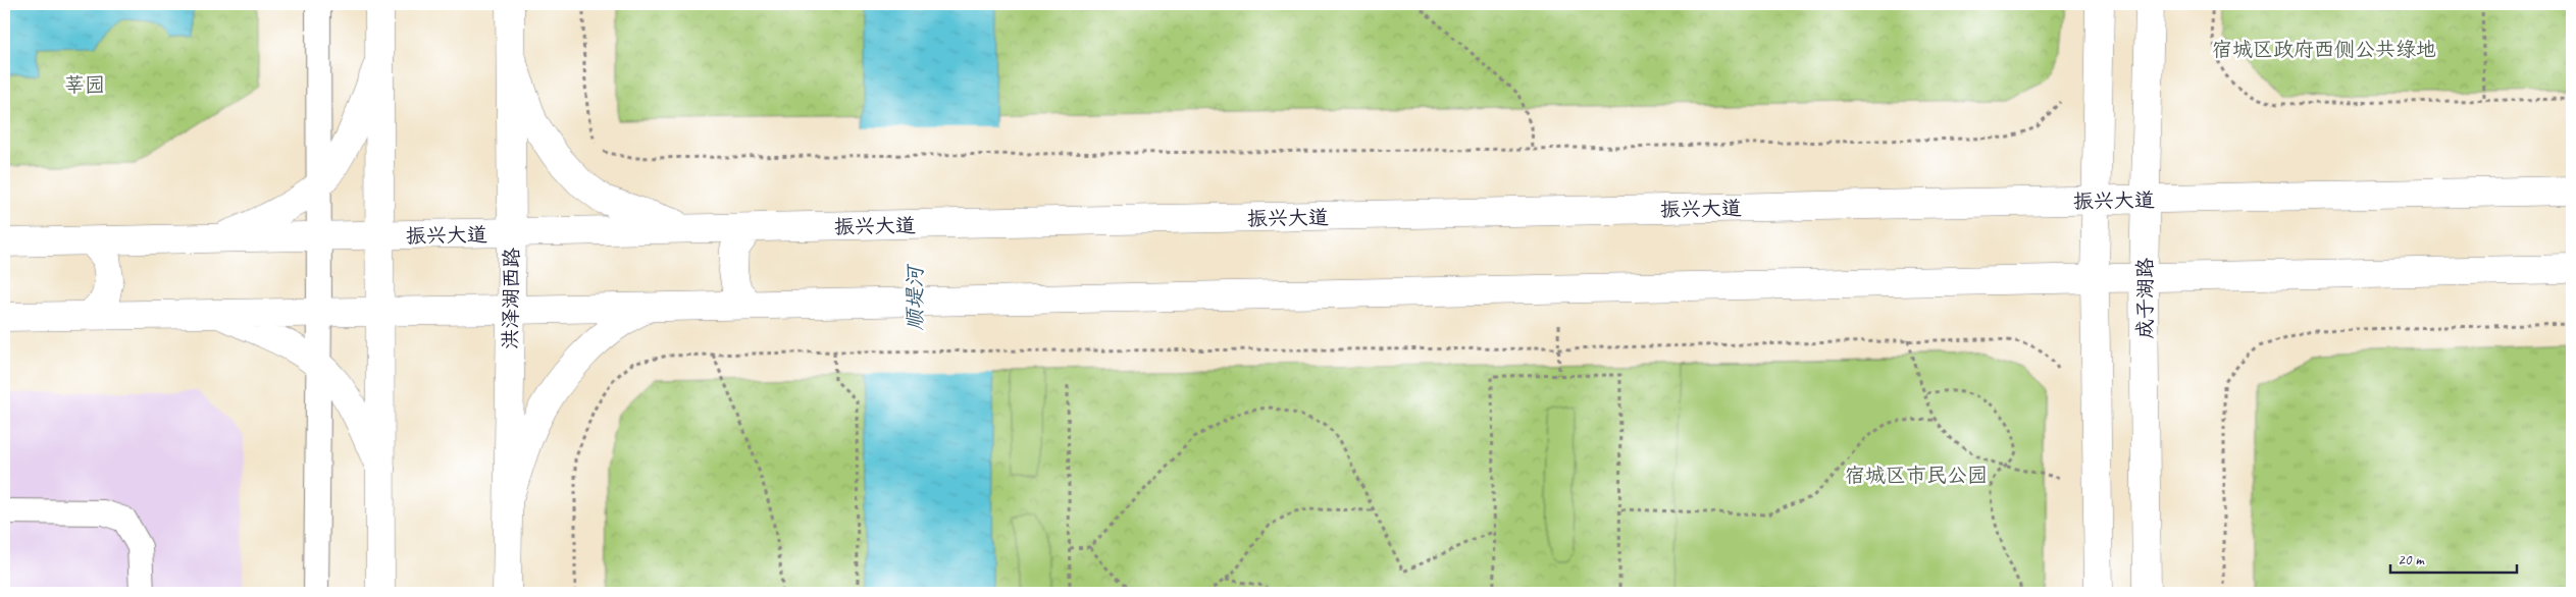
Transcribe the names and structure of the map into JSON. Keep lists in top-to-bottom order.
{
  "streets": {
    "main road": ["振兴大道", "洪泽湖西路", "成子湖路"]
  },
  "crossings": [
    ["振兴大道", "洪泽湖西路"],
    ["振兴大道", "成子湖路"]
  ],
  "water": ["顺堤河"],
  "parks": ["宿城区政府西侧公共绿地", "莘园", "宿城区市民公园"],
  "scale_bar": "20 m"
}
